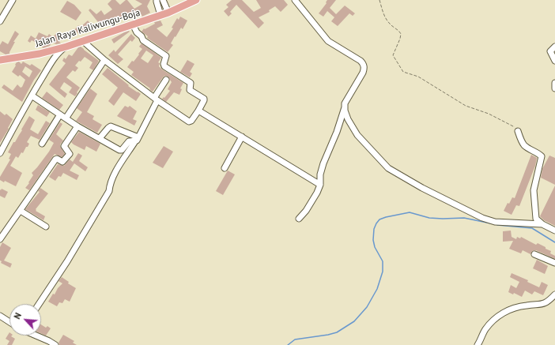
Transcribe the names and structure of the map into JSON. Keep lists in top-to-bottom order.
{
  "streets": {
    "main road": ["Jalan Raya Kaliwungu-Boja"]
  },
  "north": "top left"
}
